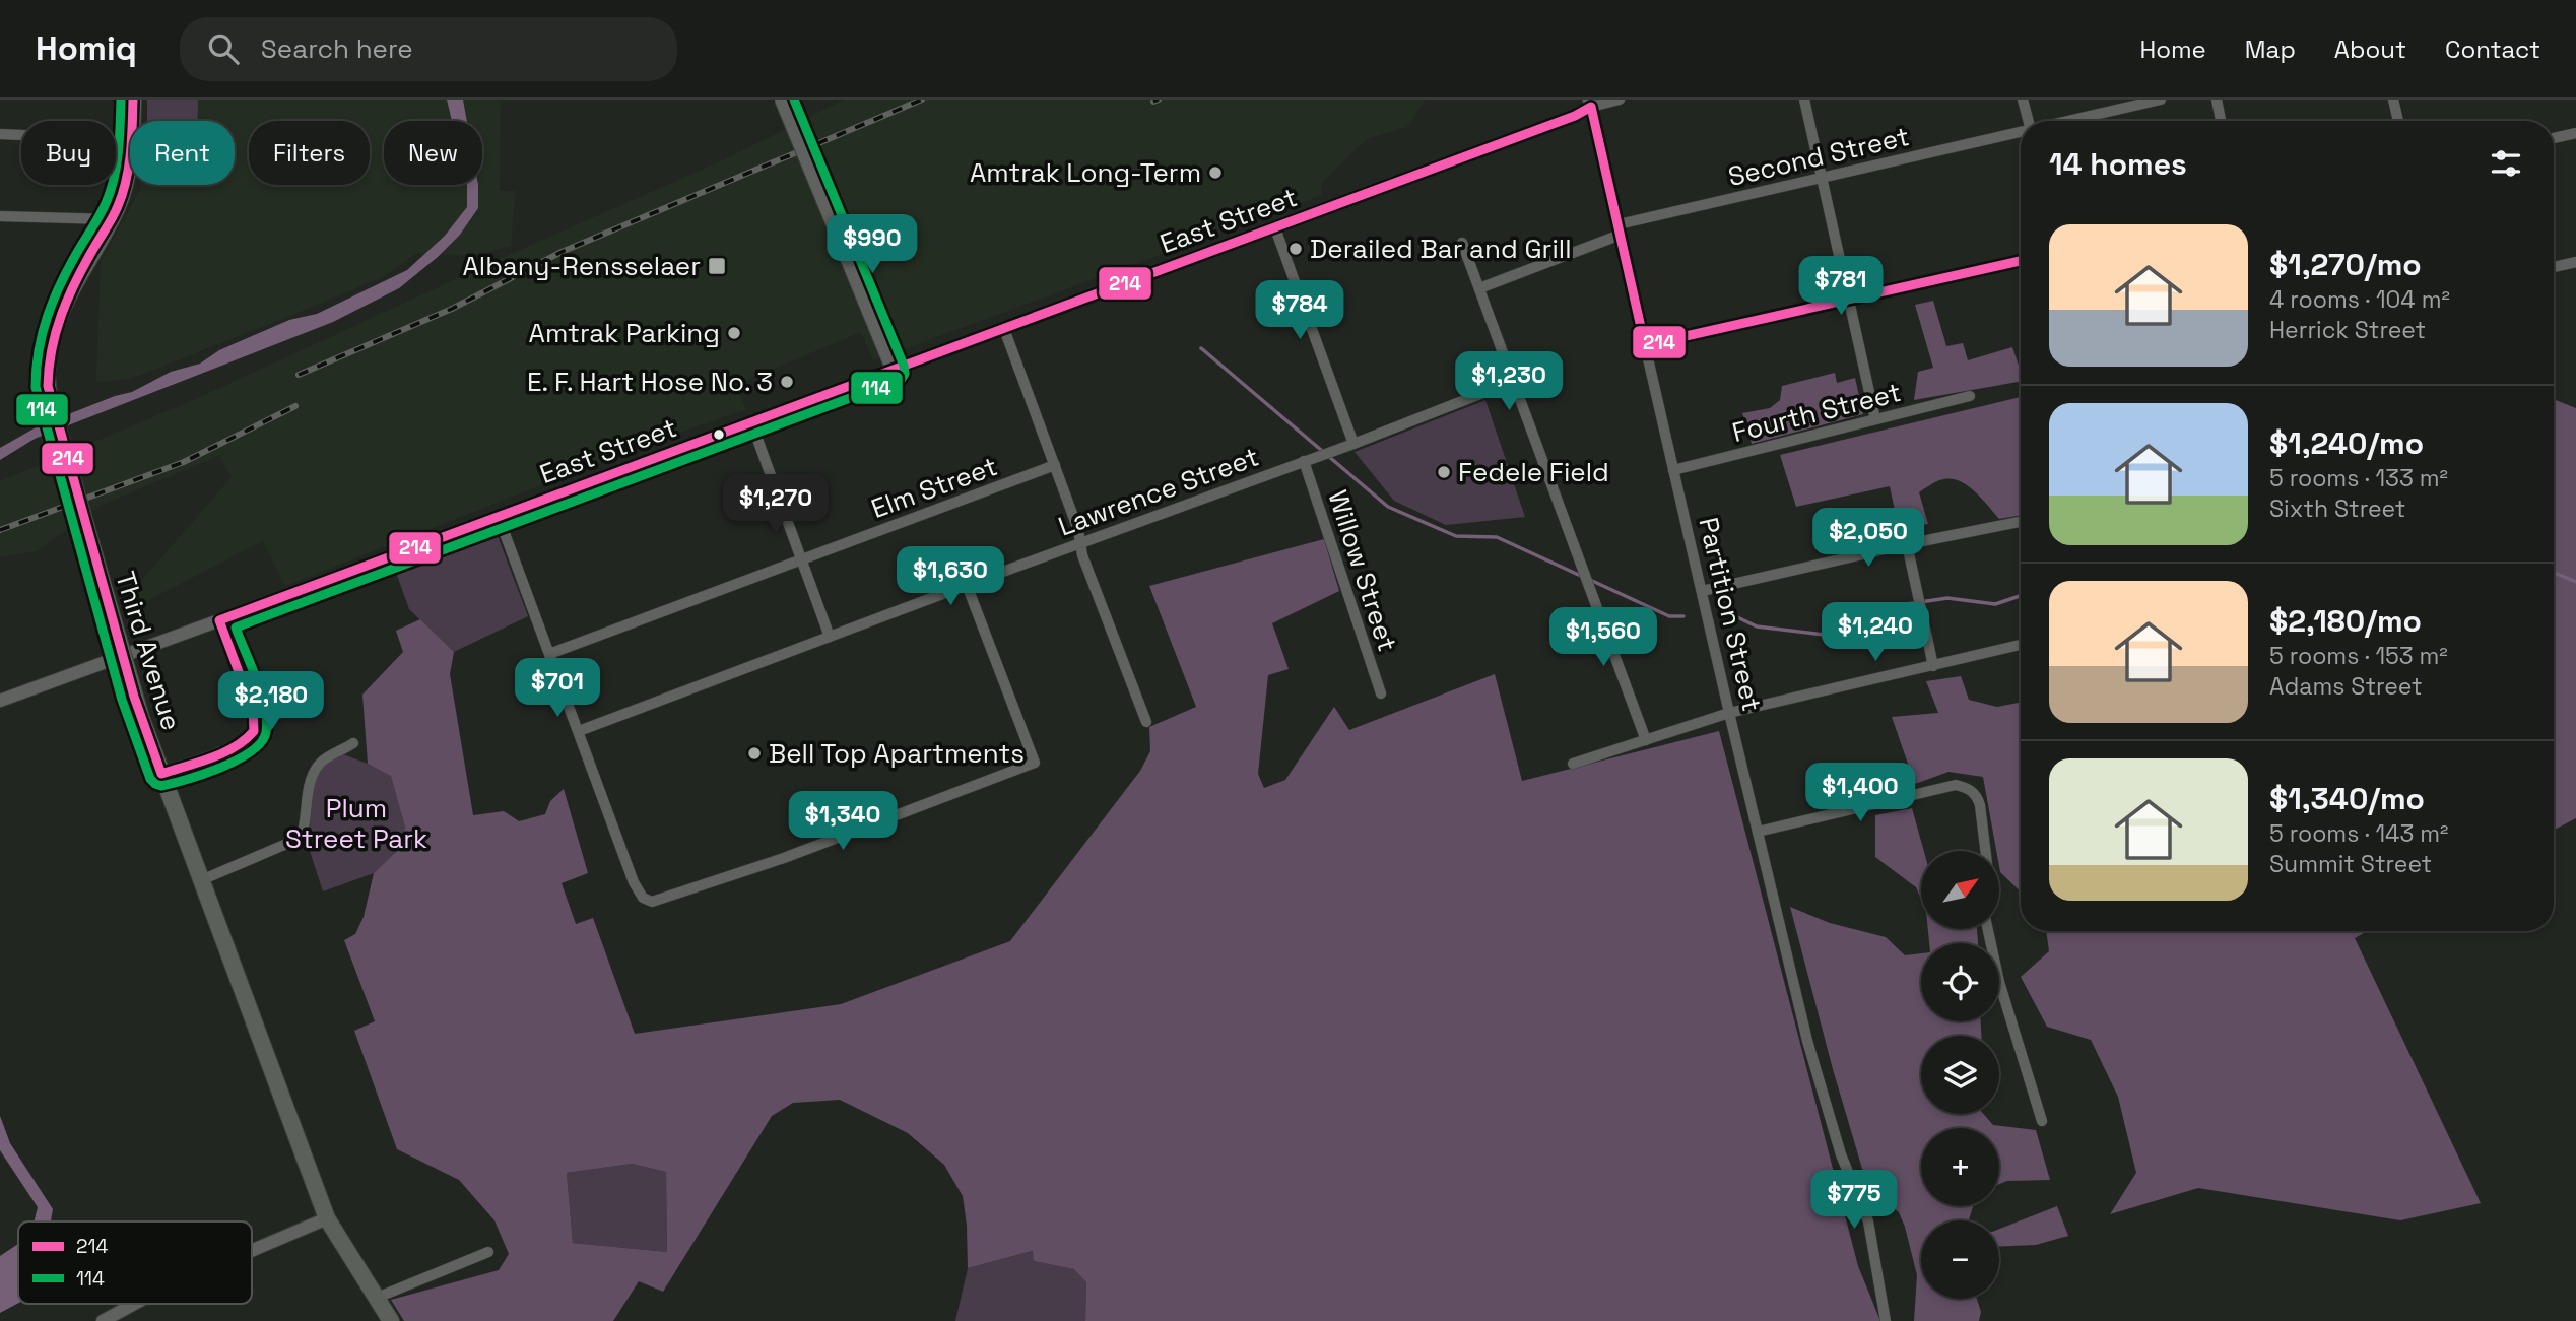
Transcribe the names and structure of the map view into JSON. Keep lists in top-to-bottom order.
{
  "streets": {
    "main road": ["Third Avenue"],
    "street": [
      "Second Street",
      "East Street",
      "Fourth Street",
      "Elm Street",
      "Lawrence Street",
      "Willow Street",
      "Partition Street"
    ]
  },
  "crossings": [
    ["Second Street", "Partition Street"],
    ["East Street", "Partition Street"],
    ["Fourth Street", "Partition Street"],
    ["Lawrence Street", "Willow Street"]
  ],
  "parks": ["Plum Street Park"],
  "places": {
    "other": [
      "Amtrak Long-Term",
      "Derailed Bar and Grill",
      "Amtrak Parking",
      "E. F. Hart Hose No. 3",
      "Fedele Field",
      "Bell Top Apartments"
    ],
    "transit": ["Albany-Rensselaer"]
  },
  "lines": ["transit line 214", "transit line 114"],
  "legend": ["214", "114"],
  "north": "top right",
  "page": {
    "header": "Homiq",
    "search": "Search here",
    "nav": [
      "Home",
      "Map",
      "About",
      "Contact"
    ],
    "chip": [
      "Buy",
      "Rent",
      "Filters",
      "New"
    ],
    "heading": "14 homes",
    "list": [
      {
        "name": "$1,270/mo",
        "note": "4 rooms · 104 m² · Herrick Street"
      },
      {
        "name": "$1,240/mo",
        "note": "5 rooms · 133 m² · Sixth Street"
      },
      {
        "name": "$2,180/mo",
        "note": "5 rooms · 153 m² · Adams Street"
      },
      {
        "name": "$1,340/mo",
        "note": "5 rooms · 143 m² · Summit Street"
      }
    ],
    "price": [
      "$990",
      "$781",
      "$784",
      "$1,230",
      "$1,270",
      "$2,050",
      "$1,630",
      "$1,240",
      "$1,560",
      "$701",
      "$2,180",
      "$1,400",
      "$1,340",
      "$775"
    ],
    "map_buttons": ["+", "−"]
  }
}
